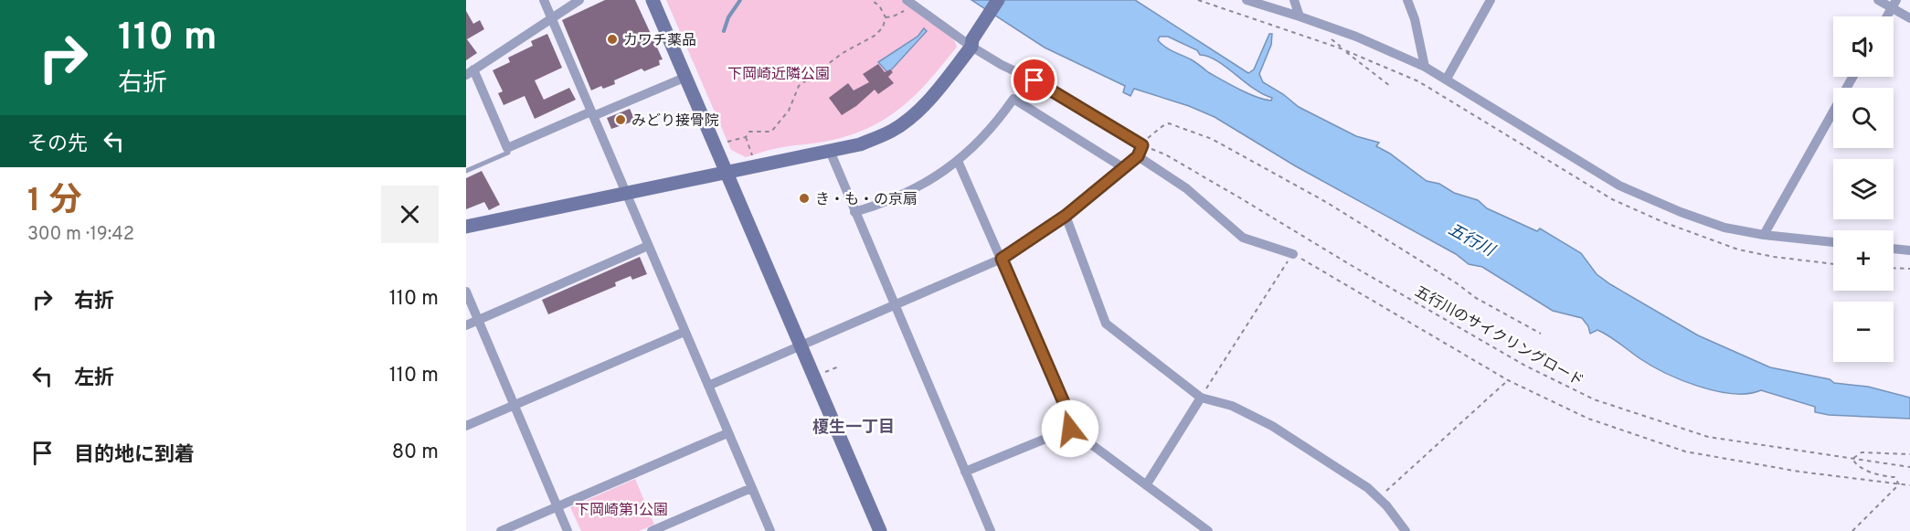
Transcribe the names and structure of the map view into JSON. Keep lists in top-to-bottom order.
{
  "streets": {
    "path": ["五行川のサイクリングロード"]
  },
  "districts": ["榎生一丁目"],
  "water": ["五行川"],
  "parks": ["下岡崎近隣公園", "下岡崎第1公園"],
  "places": ["カワチ薬品", "みどり接骨院", "き・も・の京扇"],
  "page": {
    "turn": ["110 m", "右折"],
    "map_buttons": ["+", "−"],
    "then": "その先",
    "heading": ["1 分", "300 m · 19:42"],
    "list": [
      {
        "name": "右折",
        "value": "110 m"
      },
      {
        "name": "左折",
        "value": "110 m"
      },
      {
        "name": "目的地に到着",
        "value": "80 m"
      }
    ]
  }
}
